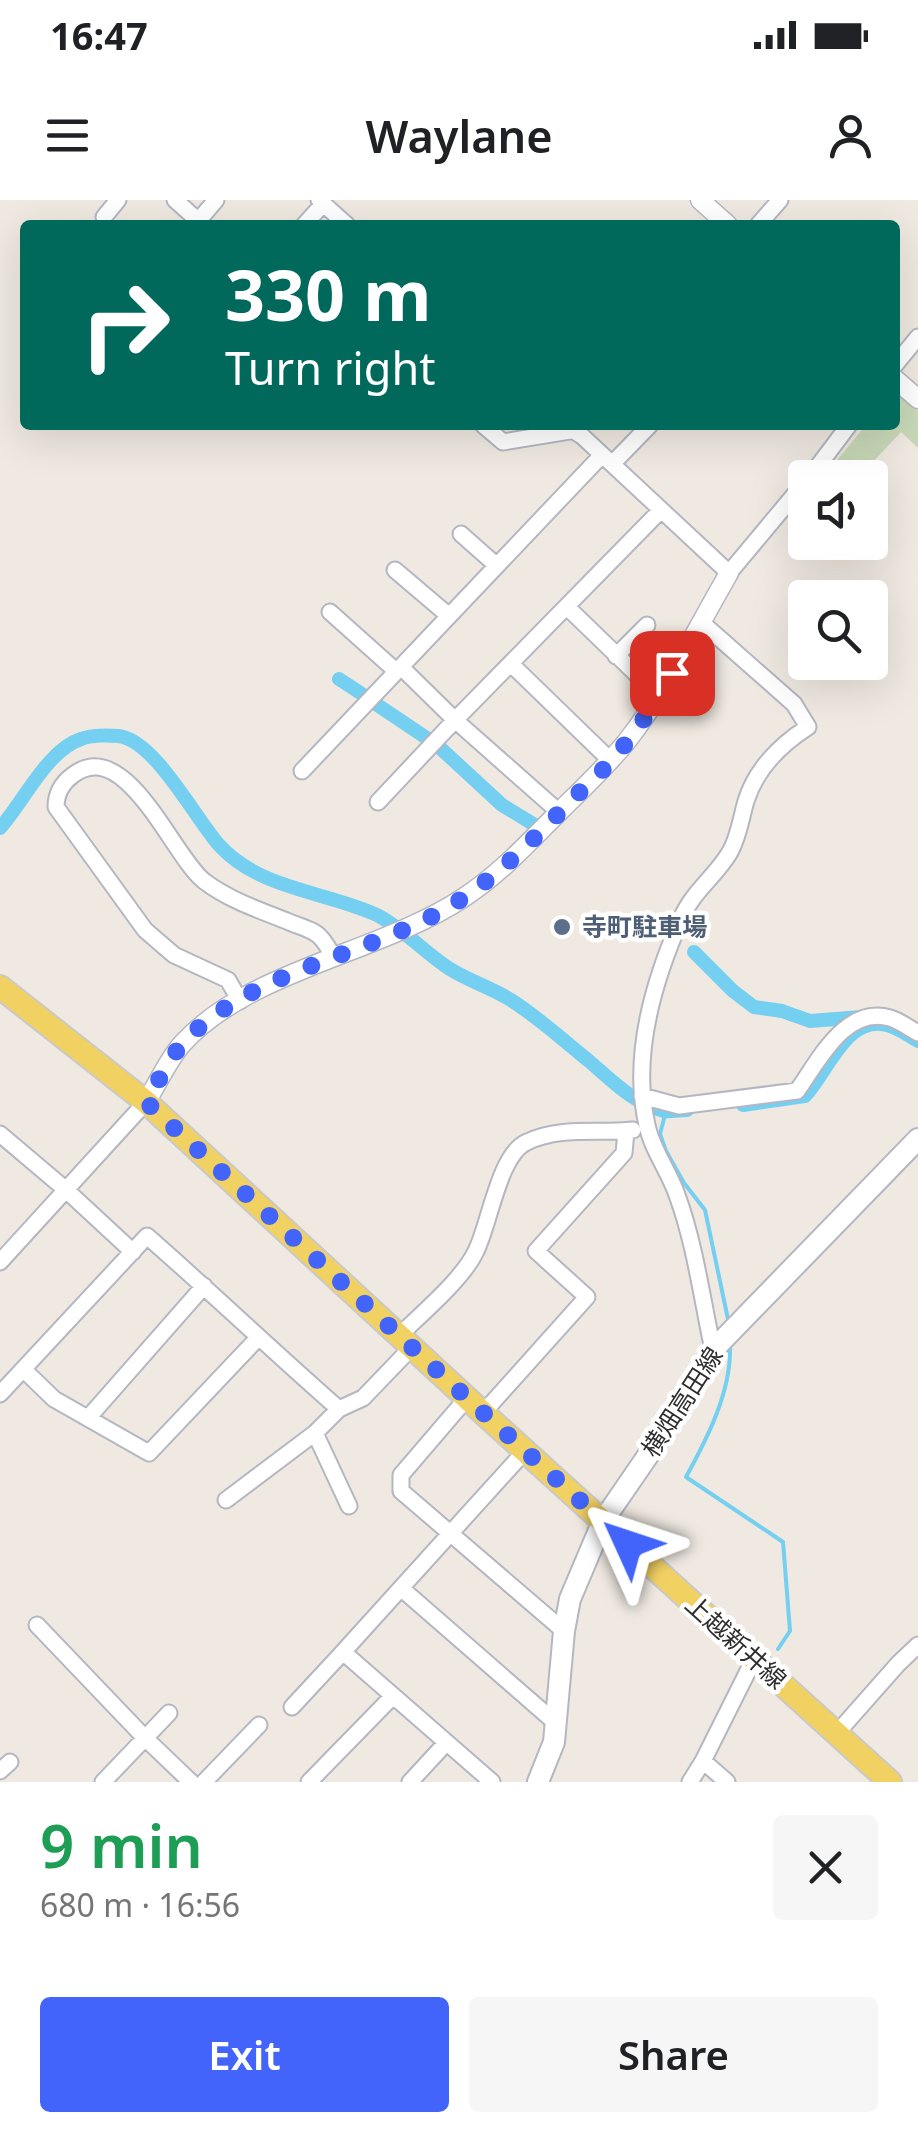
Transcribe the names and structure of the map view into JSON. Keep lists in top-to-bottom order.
{
  "streets": {
    "main road": ["横畑高田線", "上越新井線"]
  },
  "crossings": [
    ["横畑高田線", "上越新井線"]
  ],
  "places": ["寺町駐車場"],
  "page": {
    "status": "16:47",
    "header": "Waylane",
    "turn": ["330 m", "Turn right"],
    "heading": ["9 min", "680 m · 16:56"],
    "buttons": ["Exit", "Share"]
  }
}
